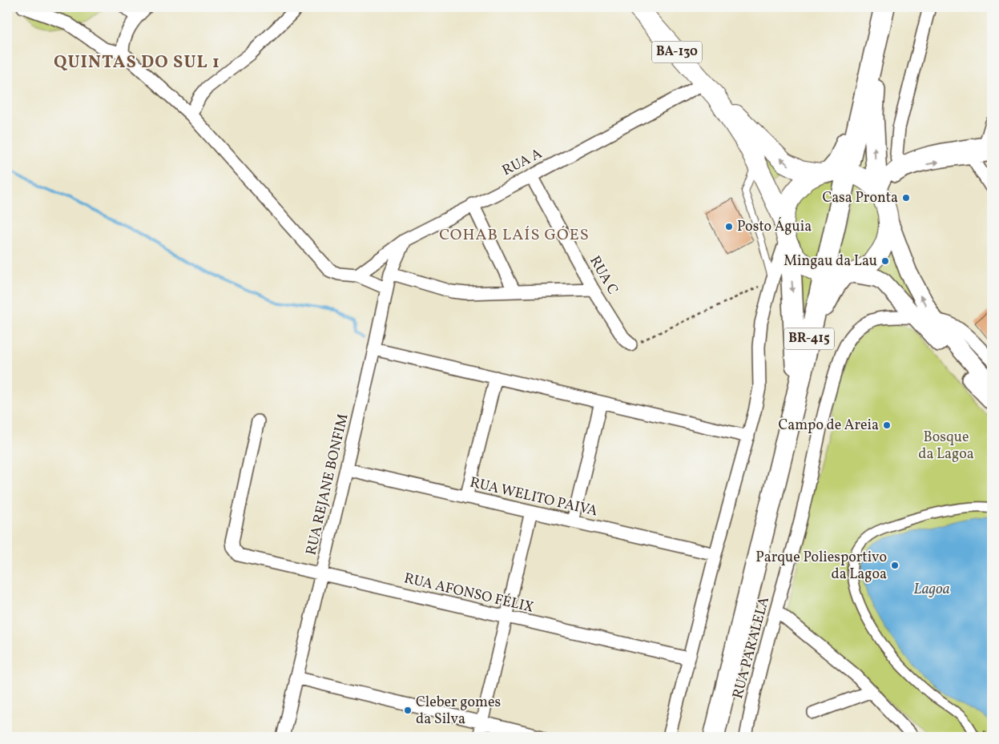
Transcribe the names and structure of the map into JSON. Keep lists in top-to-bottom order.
{
  "streets": {
    "main road": ["BA-130"],
    "street": [
      "RUA A",
      "RUA C",
      "RUA REJANE BONFIM",
      "RUA WELITO PAIVA",
      "RUA AFONSO FÉLIX",
      "RUA PARALELA"
    ]
  },
  "crossings": [
    ["BA-130", "RUA A"],
    ["RUA A", "RUA C"],
    ["RUA A", "RUA REJANE BONFIM"],
    ["RUA REJANE BONFIM", "RUA WELITO PAIVA"],
    ["RUA REJANE BONFIM", "RUA AFONSO FÉLIX"]
  ],
  "districts": ["QUINTAS DO SUL 1", "COHAB LAÍS GÓES"],
  "water": ["Lagoa"],
  "parks": ["Bosque da Lagoa"],
  "places": [
    "Casa Pronta",
    "Posto Águia",
    "Mingau da Lau",
    "Campo de Areia",
    "Parque Poliesportivo da Lagoa",
    "Cleber gomes da Silva"
  ]
}
